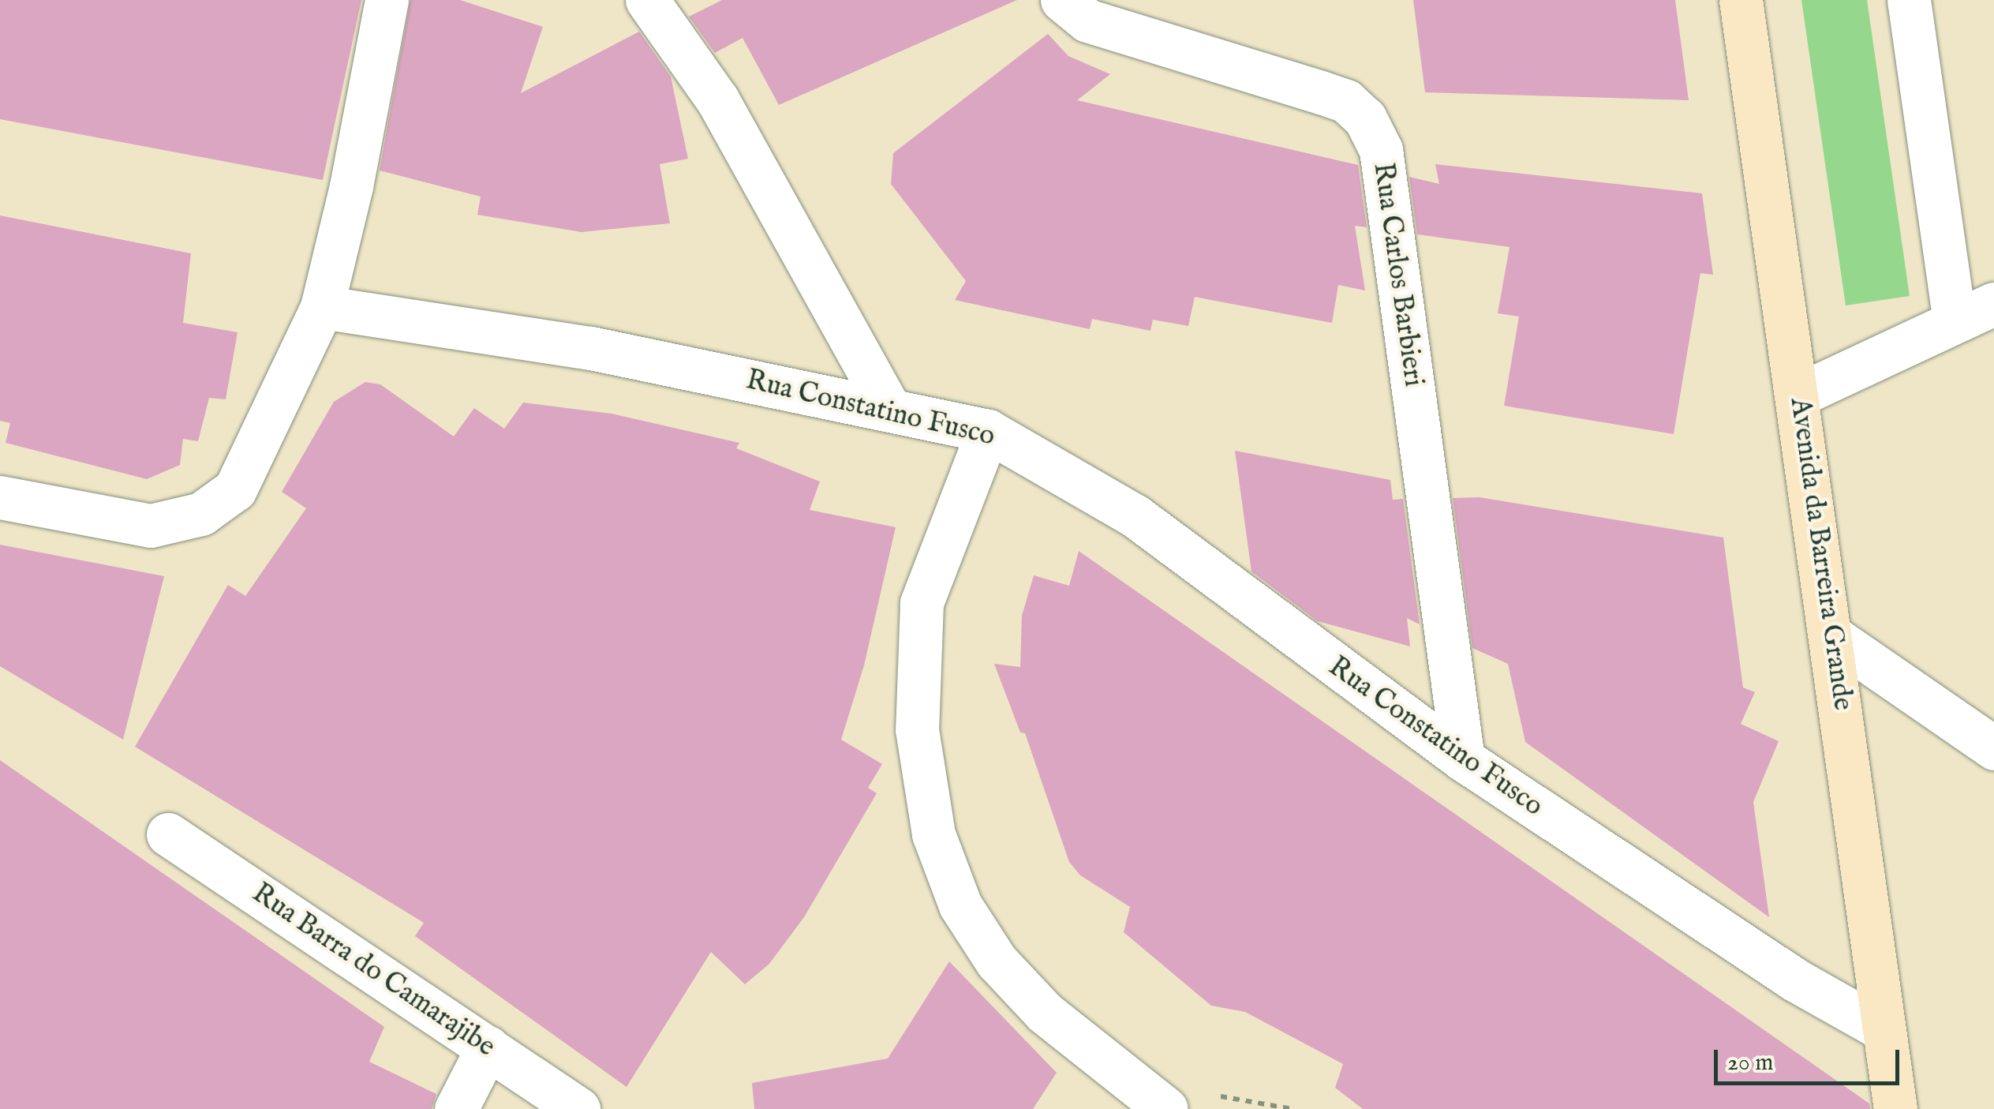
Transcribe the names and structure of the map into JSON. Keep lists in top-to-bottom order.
{
  "streets": {
    "main road": ["Avenida da Barreira Grande"],
    "street": ["Rua Carlos Barbieri", "Rua Constatino Fusco", "Rua Barra do Camarajibe"]
  },
  "crossings": [
    ["Rua Carlos Barbieri", "Rua Constatino Fusco"],
    ["Rua Constatino Fusco", "Avenida da Barreira Grande"]
  ],
  "scale_bar": "20 m"
}
